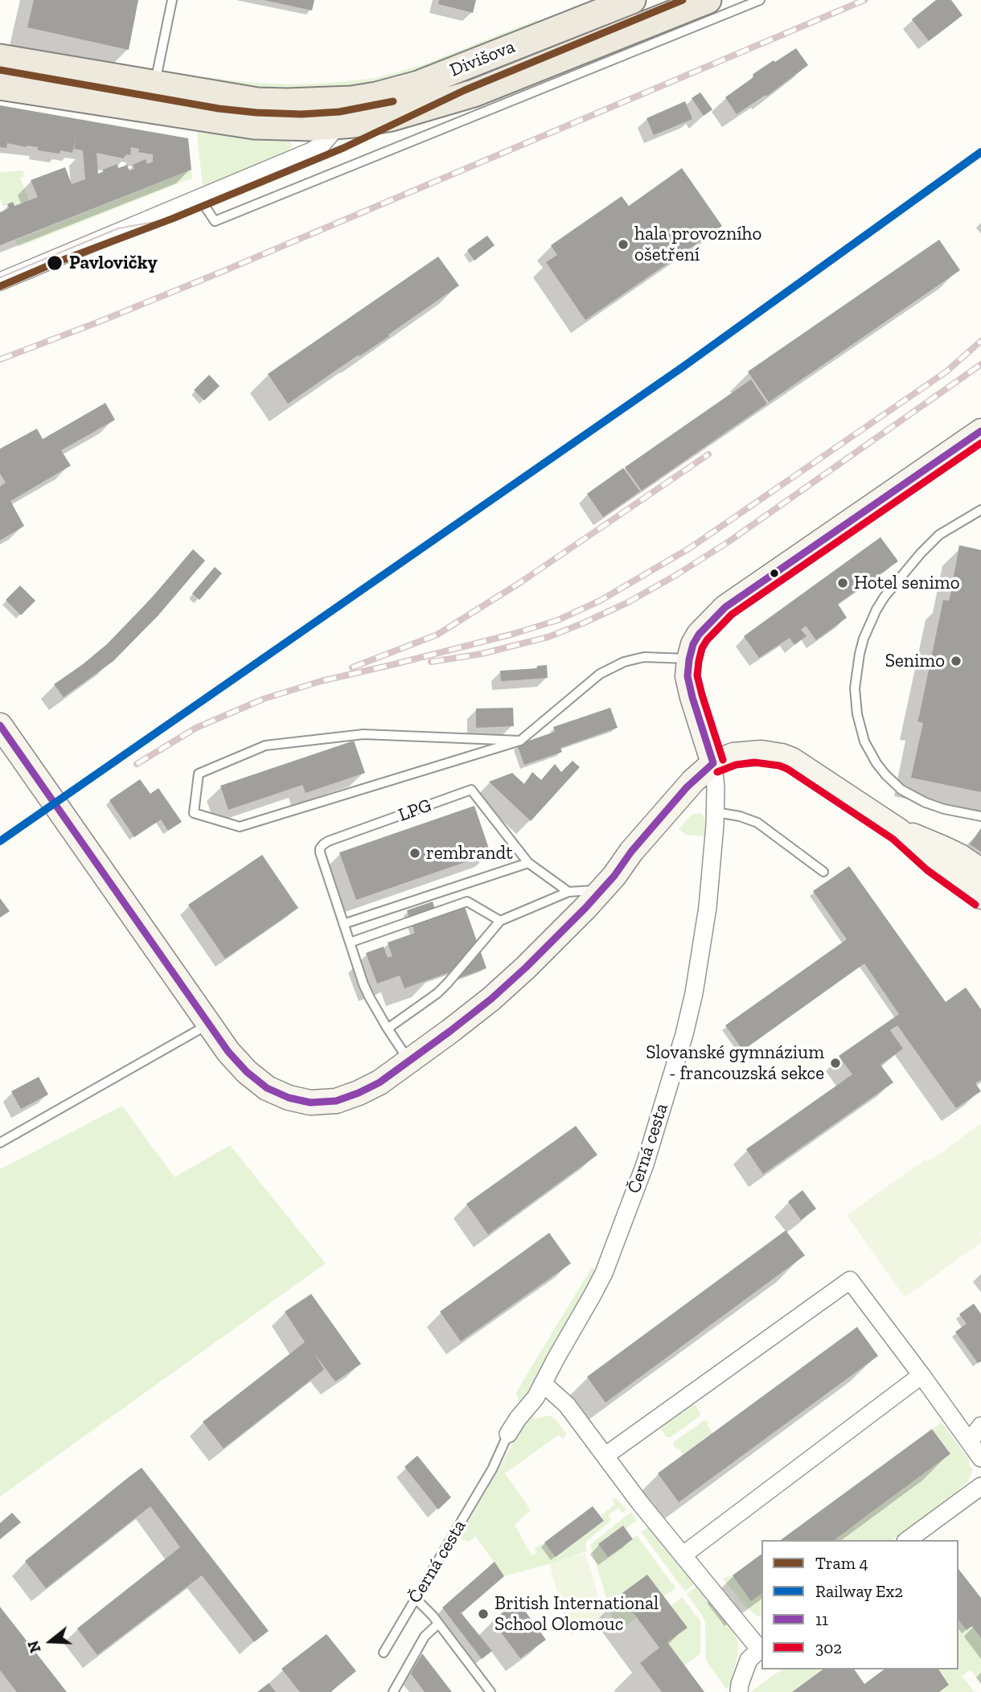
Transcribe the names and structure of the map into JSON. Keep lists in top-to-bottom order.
{
  "streets": {
    "main road": ["Divišova"],
    "street": ["Černá cesta"],
    "lane": ["LPG"]
  },
  "places": [
    "hala provozního ošetření",
    "Pavlovičky",
    "Hotel senimo",
    "Senimo",
    "rembrandt",
    "Slovanské gymnázium - francouzská sekce",
    "British International School Olomouc"
  ],
  "lines": [
    "tram line 4",
    "rail line Ex2",
    "transit line 11",
    "transit line 302"
  ],
  "legend": [
    "Tram 4",
    "Railway Ex2",
    "11",
    "302"
  ],
  "north": "left"
}
